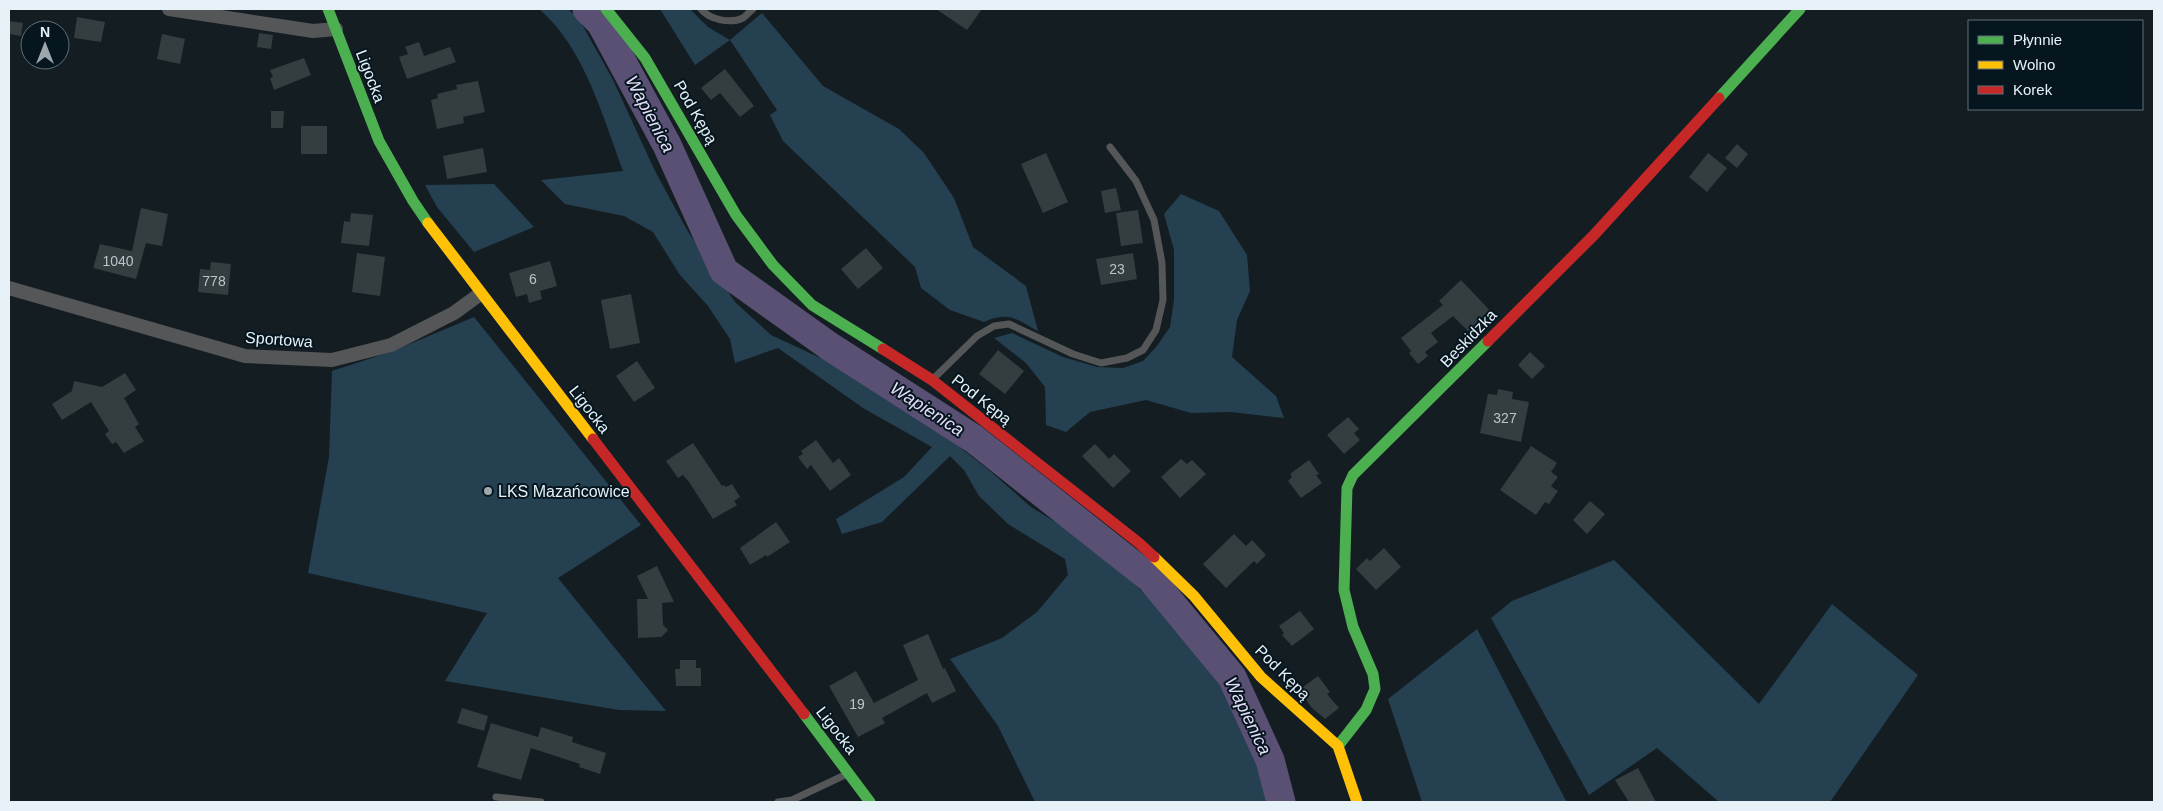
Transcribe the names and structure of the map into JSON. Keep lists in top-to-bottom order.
{
  "streets": {
    "street": [
      "Ligocka",
      "Pod Kępą",
      "Beskidzka",
      "Sportowa"
    ]
  },
  "crossings": [
    ["Ligocka", "Sportowa"],
    ["Pod Kępą", "Beskidzka"]
  ],
  "water": ["Wapienica"],
  "places": ["LKS Mazańcowice"],
  "house_numbers": [
    "1040",
    "23",
    "6",
    "778",
    "327",
    "19"
  ],
  "legend": ["Płynnie", "Wolno", "Korek"],
  "north": "top"
}
